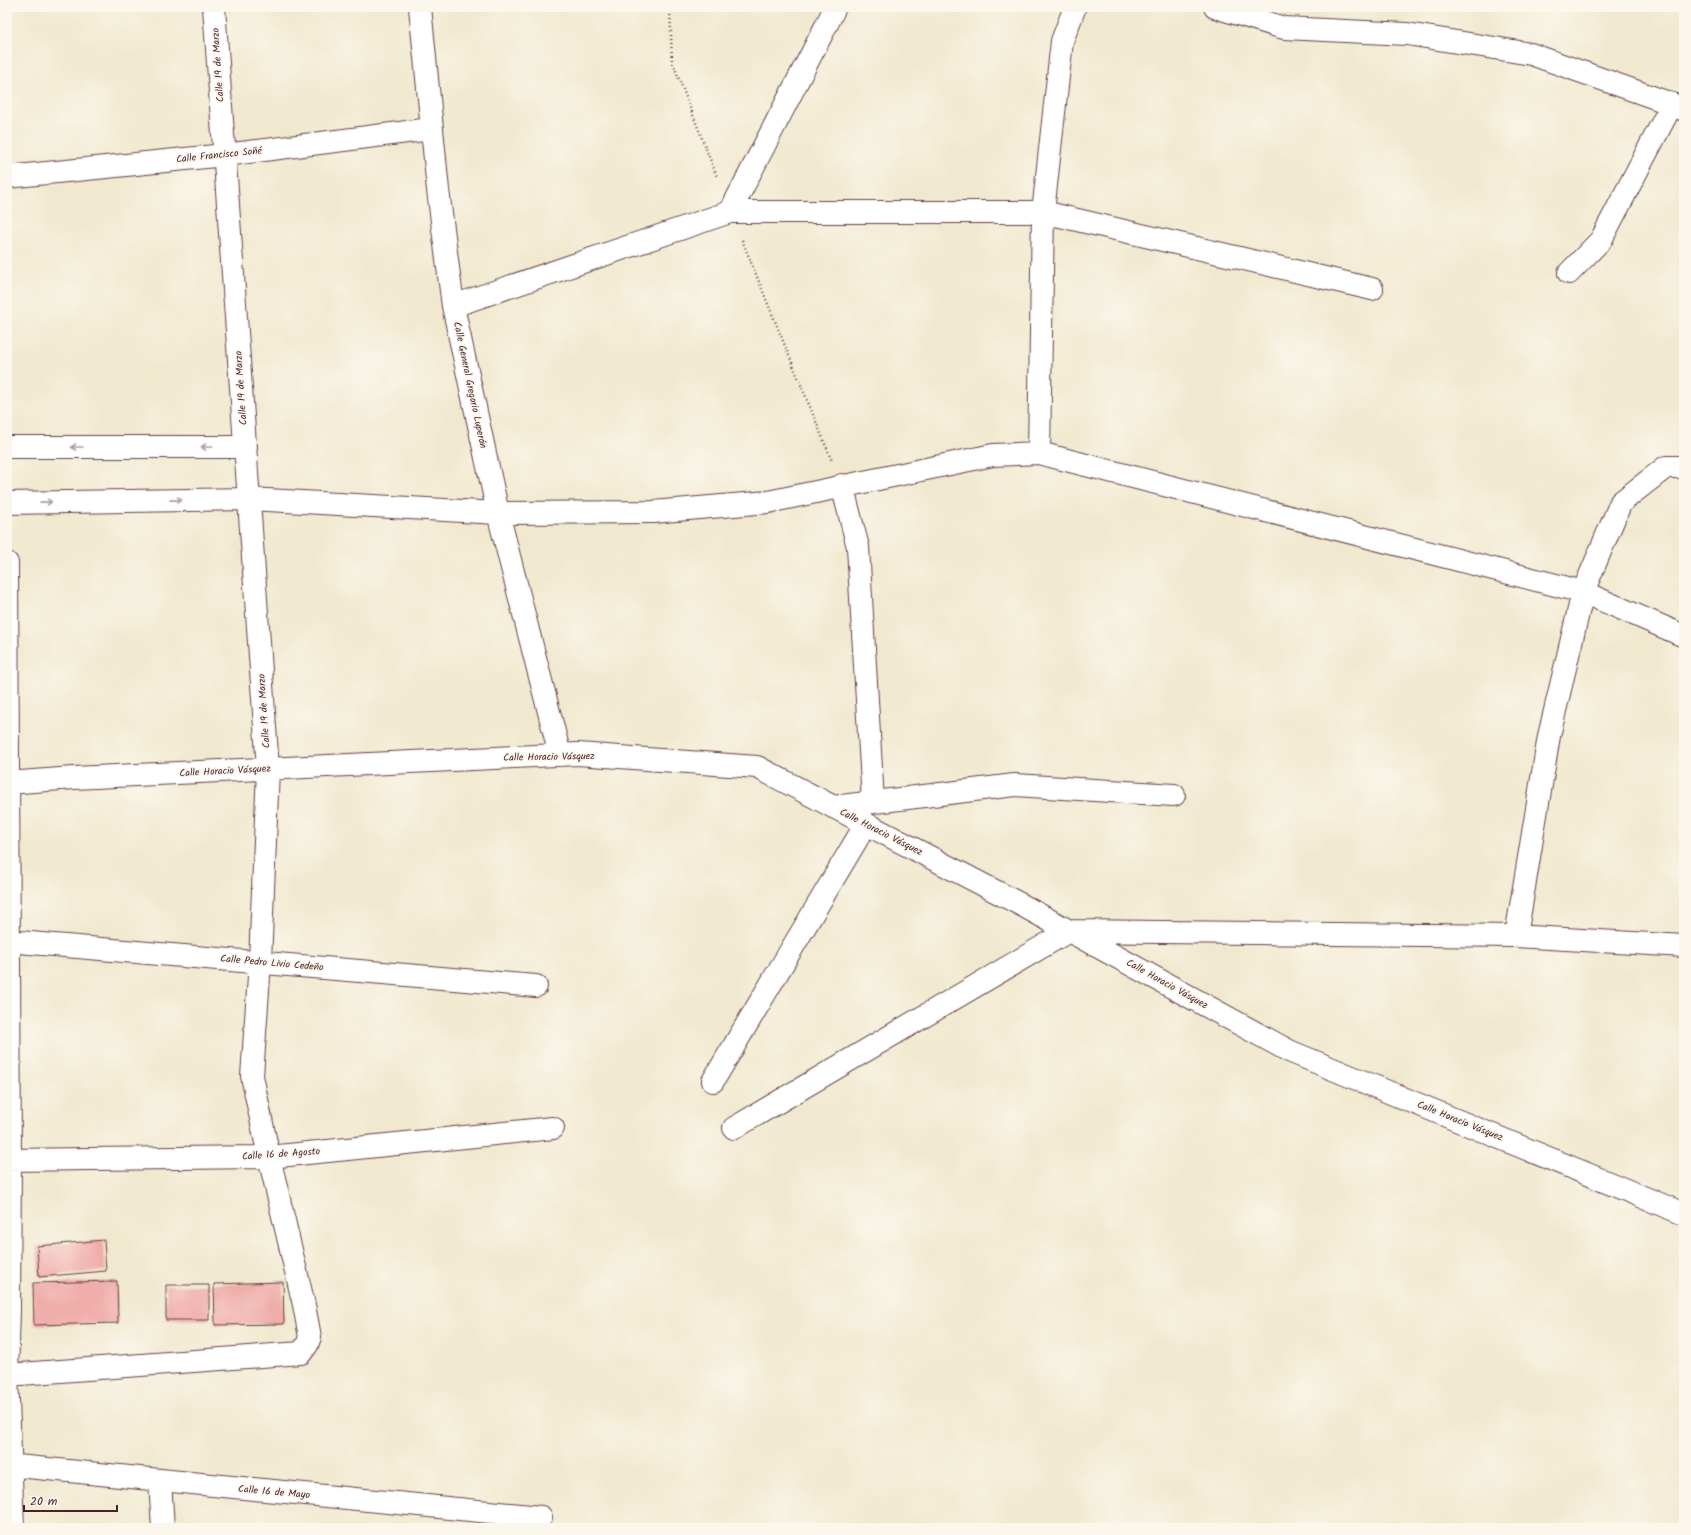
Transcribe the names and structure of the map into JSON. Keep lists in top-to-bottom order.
{
  "streets": {
    "street": [
      "Calle 19 de Marzo",
      "Calle Francisco Soñé",
      "Calle General Gregorio Luperón",
      "Calle Horacio Vásquez",
      "Calle Pedro Livio Cedeño",
      "Calle 16 de Agosto",
      "Calle 16 de Mayo"
    ]
  },
  "crossings": [
    ["Calle 19 de Marzo", "Calle Francisco Soñé"],
    ["Calle 19 de Marzo", "Calle Horacio Vásquez"],
    ["Calle 19 de Marzo", "Calle Pedro Livio Cedeño"],
    ["Calle 19 de Marzo", "Calle 16 de Agosto"],
    ["Calle Francisco Soñé", "Calle General Gregorio Luperón"],
    ["Calle General Gregorio Luperón", "Calle Horacio Vásquez"]
  ],
  "scale_bar": "20 m"
}
